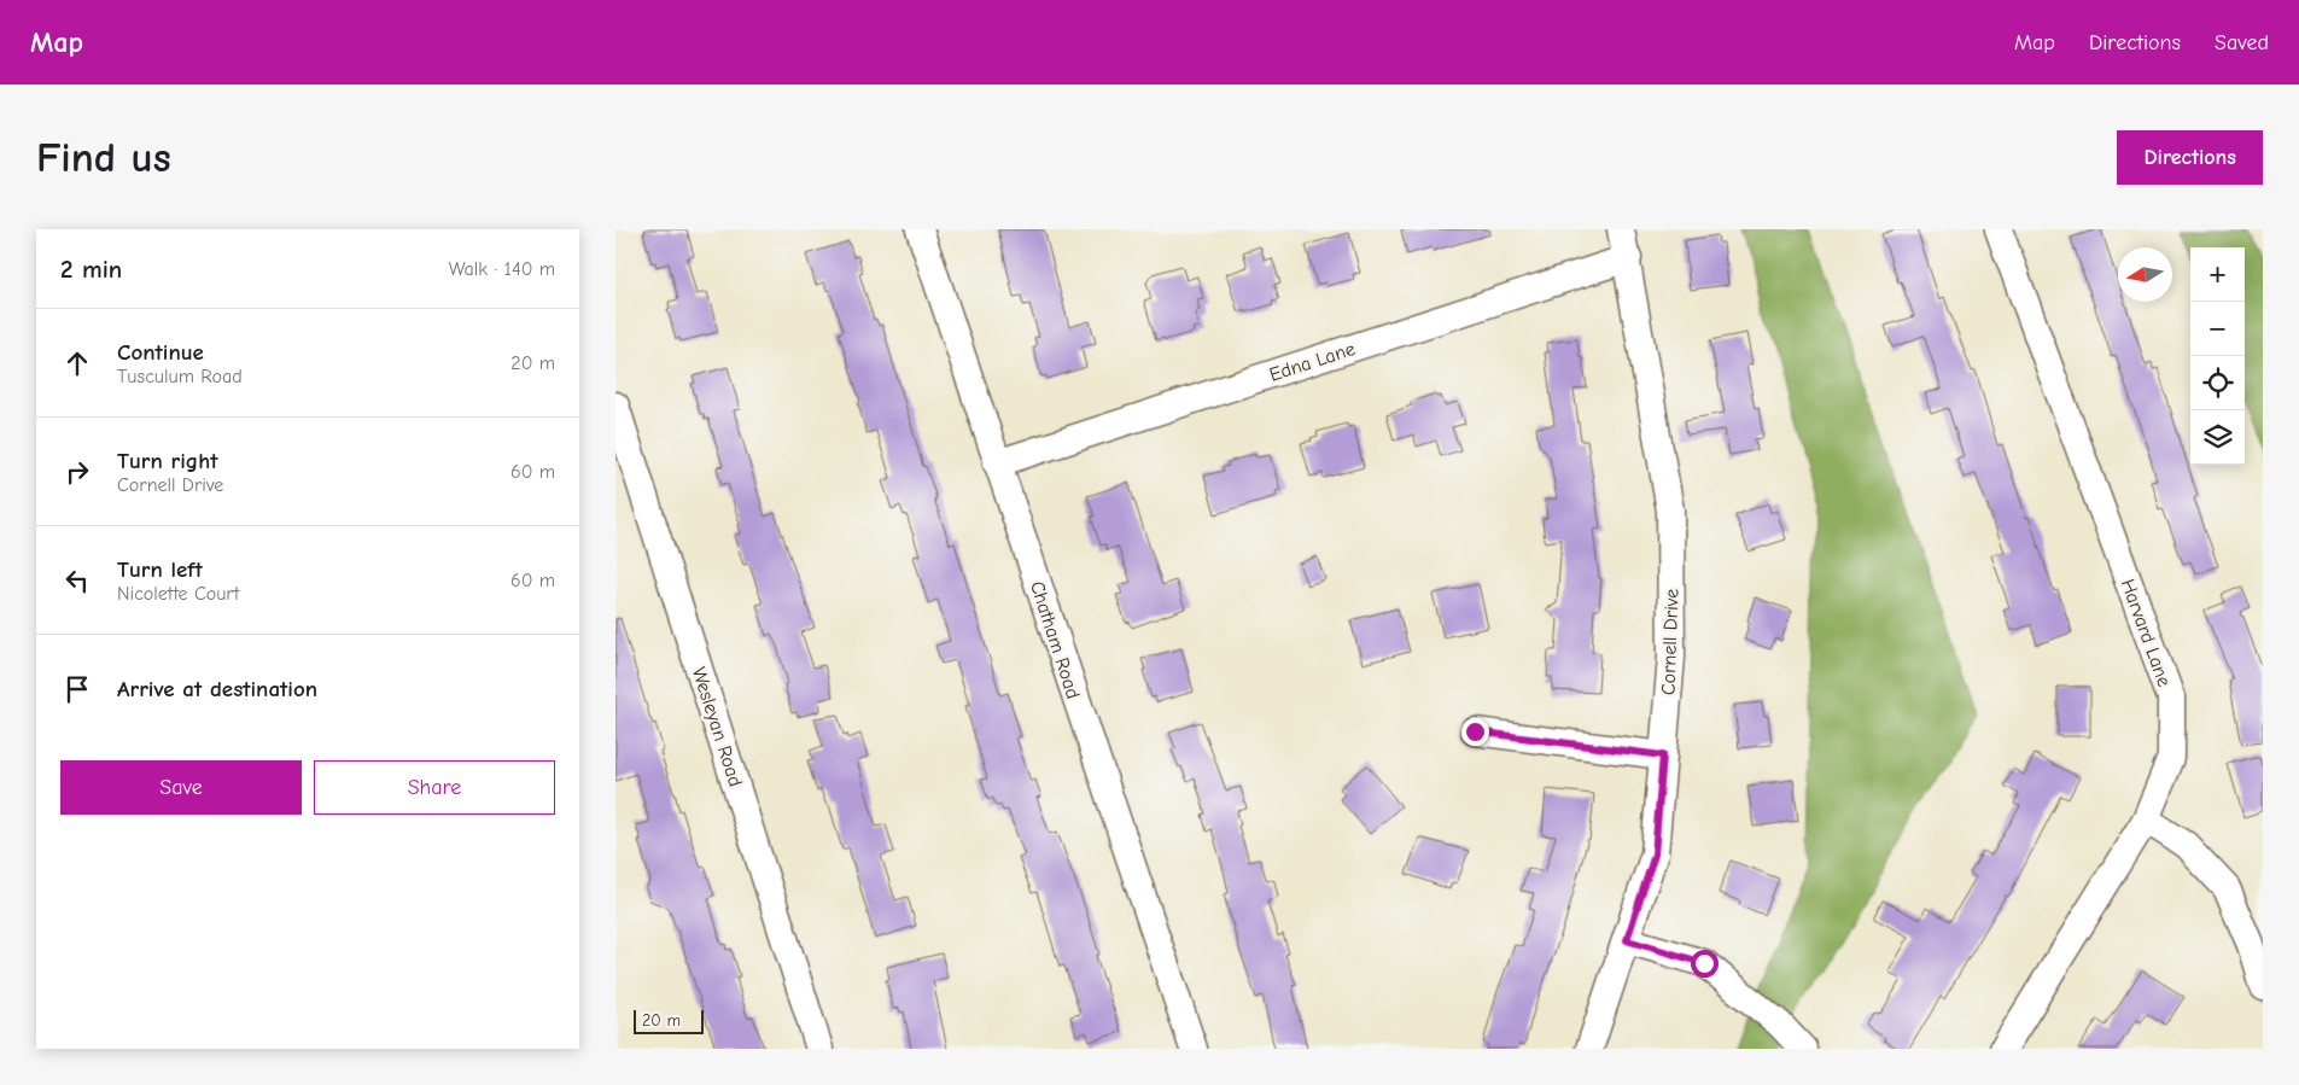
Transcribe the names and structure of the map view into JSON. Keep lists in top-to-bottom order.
{
  "streets": {
    "street": [
      "Edna Lane",
      "Harvard Lane",
      "Chatham Road",
      "Cornell Drive",
      "Wesleyan Road"
    ]
  },
  "crossings": [
    ["Edna Lane", "Chatham Road"],
    ["Edna Lane", "Cornell Drive"]
  ],
  "scale_bar": "20 m",
  "north": "left",
  "page": {
    "header": "Map",
    "nav": ["Map", "Directions", "Saved"],
    "buttons": [
      "Directions",
      ["Save", "Share"]
    ],
    "title": "Find us",
    "heading": ["2 min", "Walk · 140 m"],
    "map_buttons": ["+", "−"],
    "list": [
      ["Continue", "Tusculum Road", "20 m"],
      ["Turn right", "Cornell Drive", "60 m"],
      ["Turn left", "Nicolette Court", "60 m"],
      "Arrive at destination"
    ],
    "scale": "20 m"
  }
}
